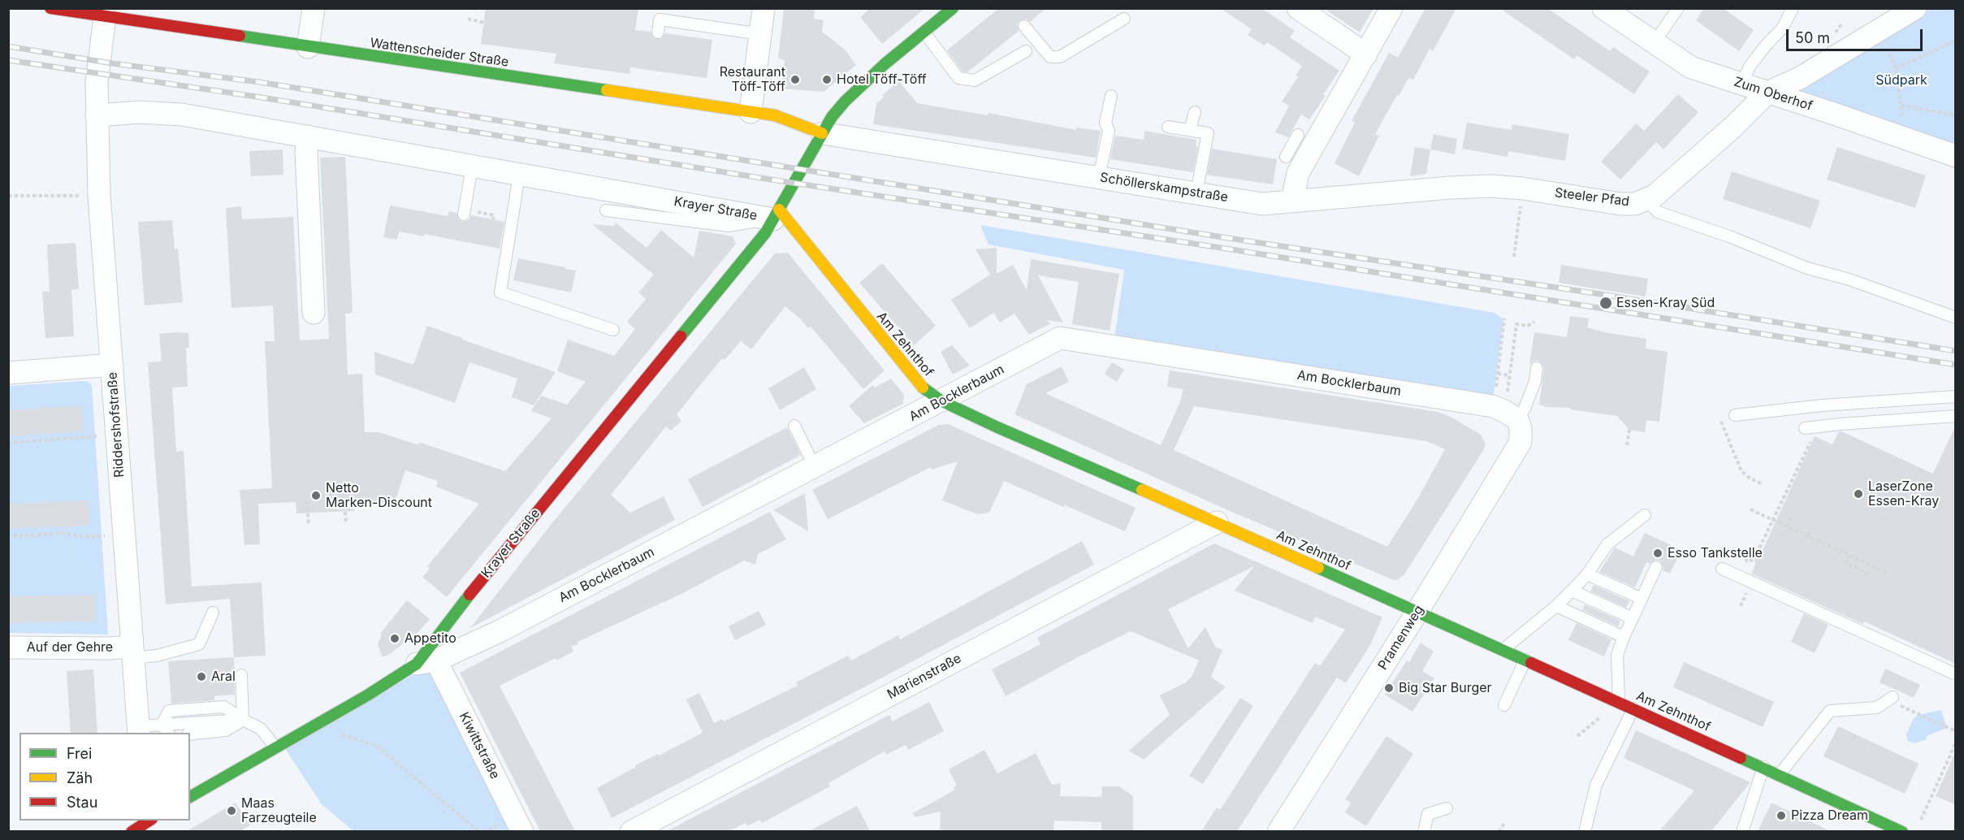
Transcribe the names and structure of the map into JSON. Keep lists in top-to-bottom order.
{
  "streets": {
    "main road": ["Wattenscheider Straße", "Krayer Straße", "Am Zehnthof"],
    "street": [
      "Zum Oberhof",
      "Schöllerskampstraße",
      "Steeler Pfad",
      "Am Bocklerbaum",
      "Riddershofstraße",
      "Pramenweg",
      "Auf der Gehre",
      "Marienstraße",
      "Kiwittstraße"
    ]
  },
  "crossings": [
    ["Wattenscheider Straße", "Schöllerskampstraße"],
    ["Wattenscheider Straße", "Krayer Straße"],
    ["Wattenscheider Straße", "Riddershofstraße"],
    ["Zum Oberhof", "Steeler Pfad"],
    ["Schöllerskampstraße", "Steeler Pfad"],
    ["Schöllerskampstraße", "Krayer Straße"],
    ["Krayer Straße", "Am Zehnthof"],
    ["Krayer Straße", "Am Bocklerbaum"],
    ["Krayer Straße", "Kiwittstraße"],
    ["Am Zehnthof", "Am Bocklerbaum"],
    ["Am Zehnthof", "Pramenweg"],
    ["Am Zehnthof", "Marienstraße"],
    ["Am Bocklerbaum", "Pramenweg"],
    ["Am Bocklerbaum", "Kiwittstraße"],
    ["Riddershofstraße", "Auf der Gehre"]
  ],
  "parks": ["Südpark"],
  "places": [
    "Restaurant Töff-Töff",
    "Hotel Töff-Töff",
    "Essen-Kray Süd",
    "LaserZone Essen-Kray",
    "Netto Marken-Discount",
    "Esso Tankstelle",
    "Appetito",
    "Aral",
    "Big Star Burger",
    "Maas Farzeugteile",
    "Pizza Dream"
  ],
  "legend": ["Frei", "Zäh", "Stau"],
  "scale_bar": "50 m"
}
